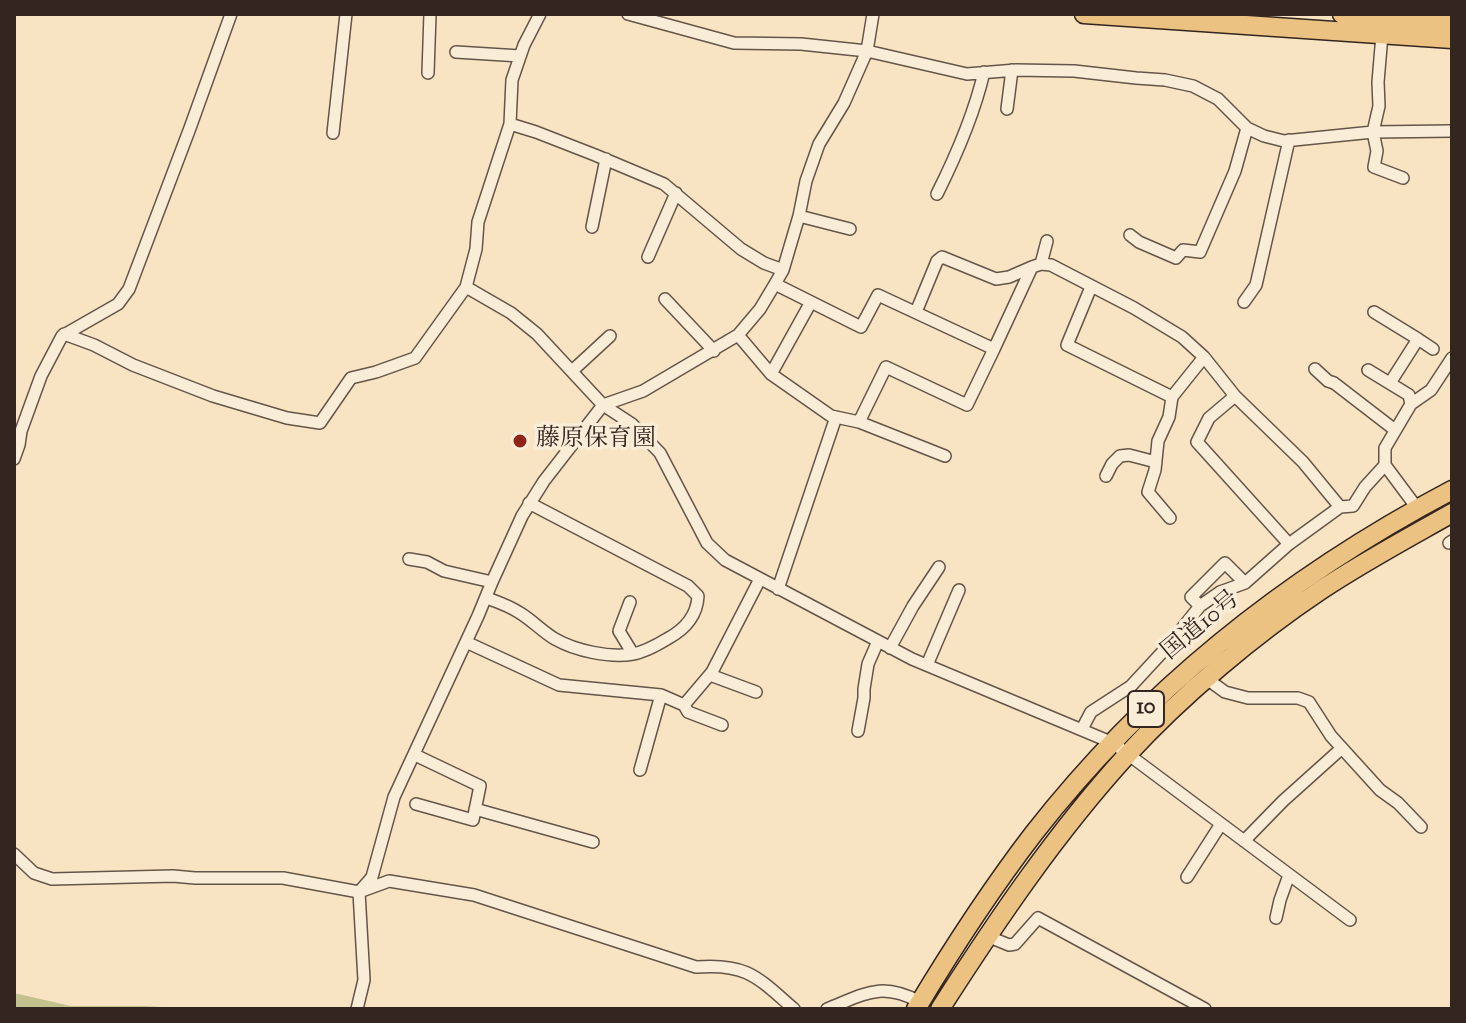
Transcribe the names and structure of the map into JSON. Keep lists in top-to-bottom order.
{
  "streets": {
    "highway": ["国道10号", "10"]
  },
  "places": ["藤原保育園"]
}
